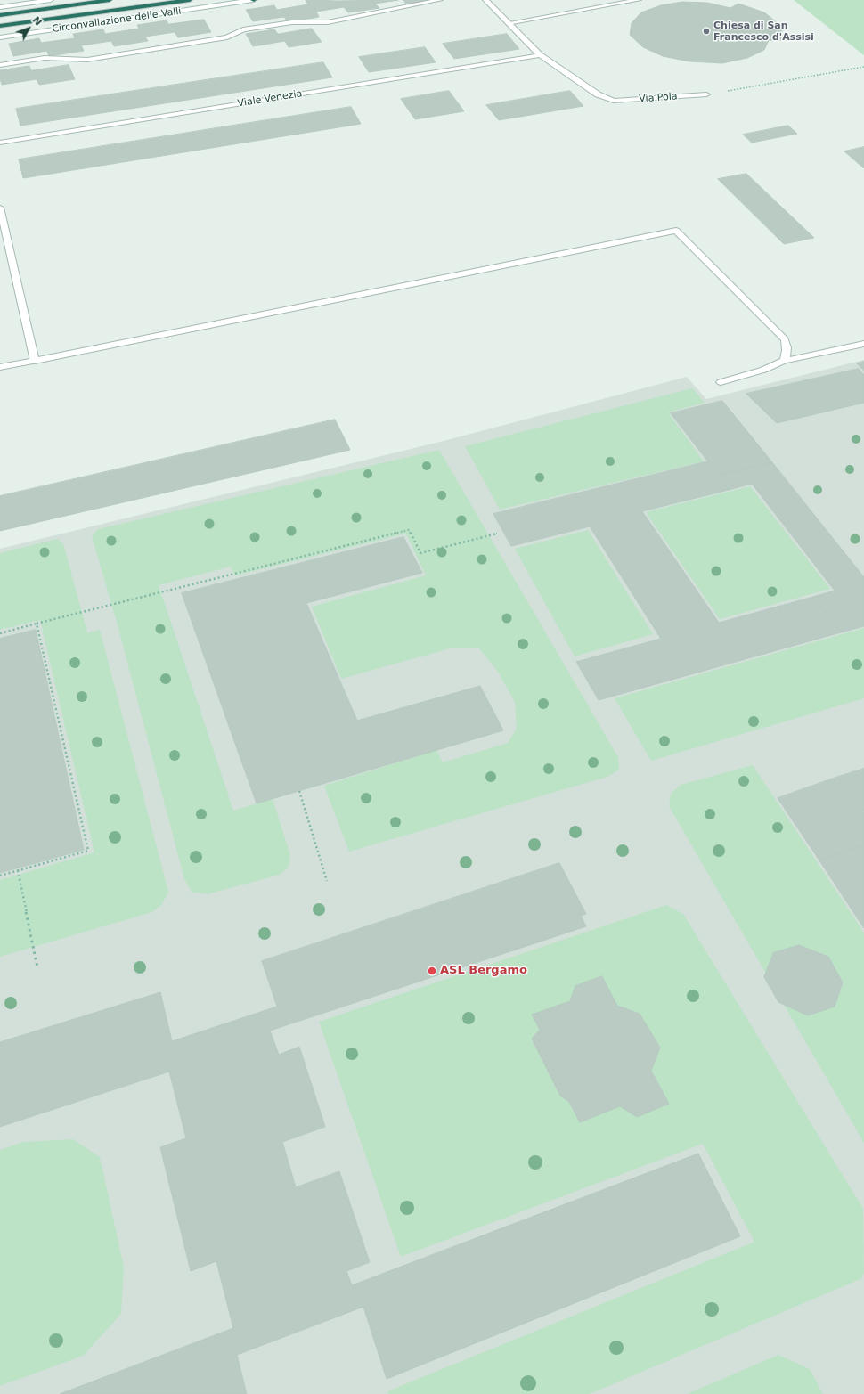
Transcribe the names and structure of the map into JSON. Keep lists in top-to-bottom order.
{
  "streets": {
    "street": ["Circonvallazione delle Valli", "Via Pola", "Viale Venezia"]
  },
  "crossings": [
    ["Via Pola", "Viale Venezia"]
  ],
  "places": ["Chiesa di San Francesco d'Assisi", "ASL Bergamo"],
  "north": "top right"
}
